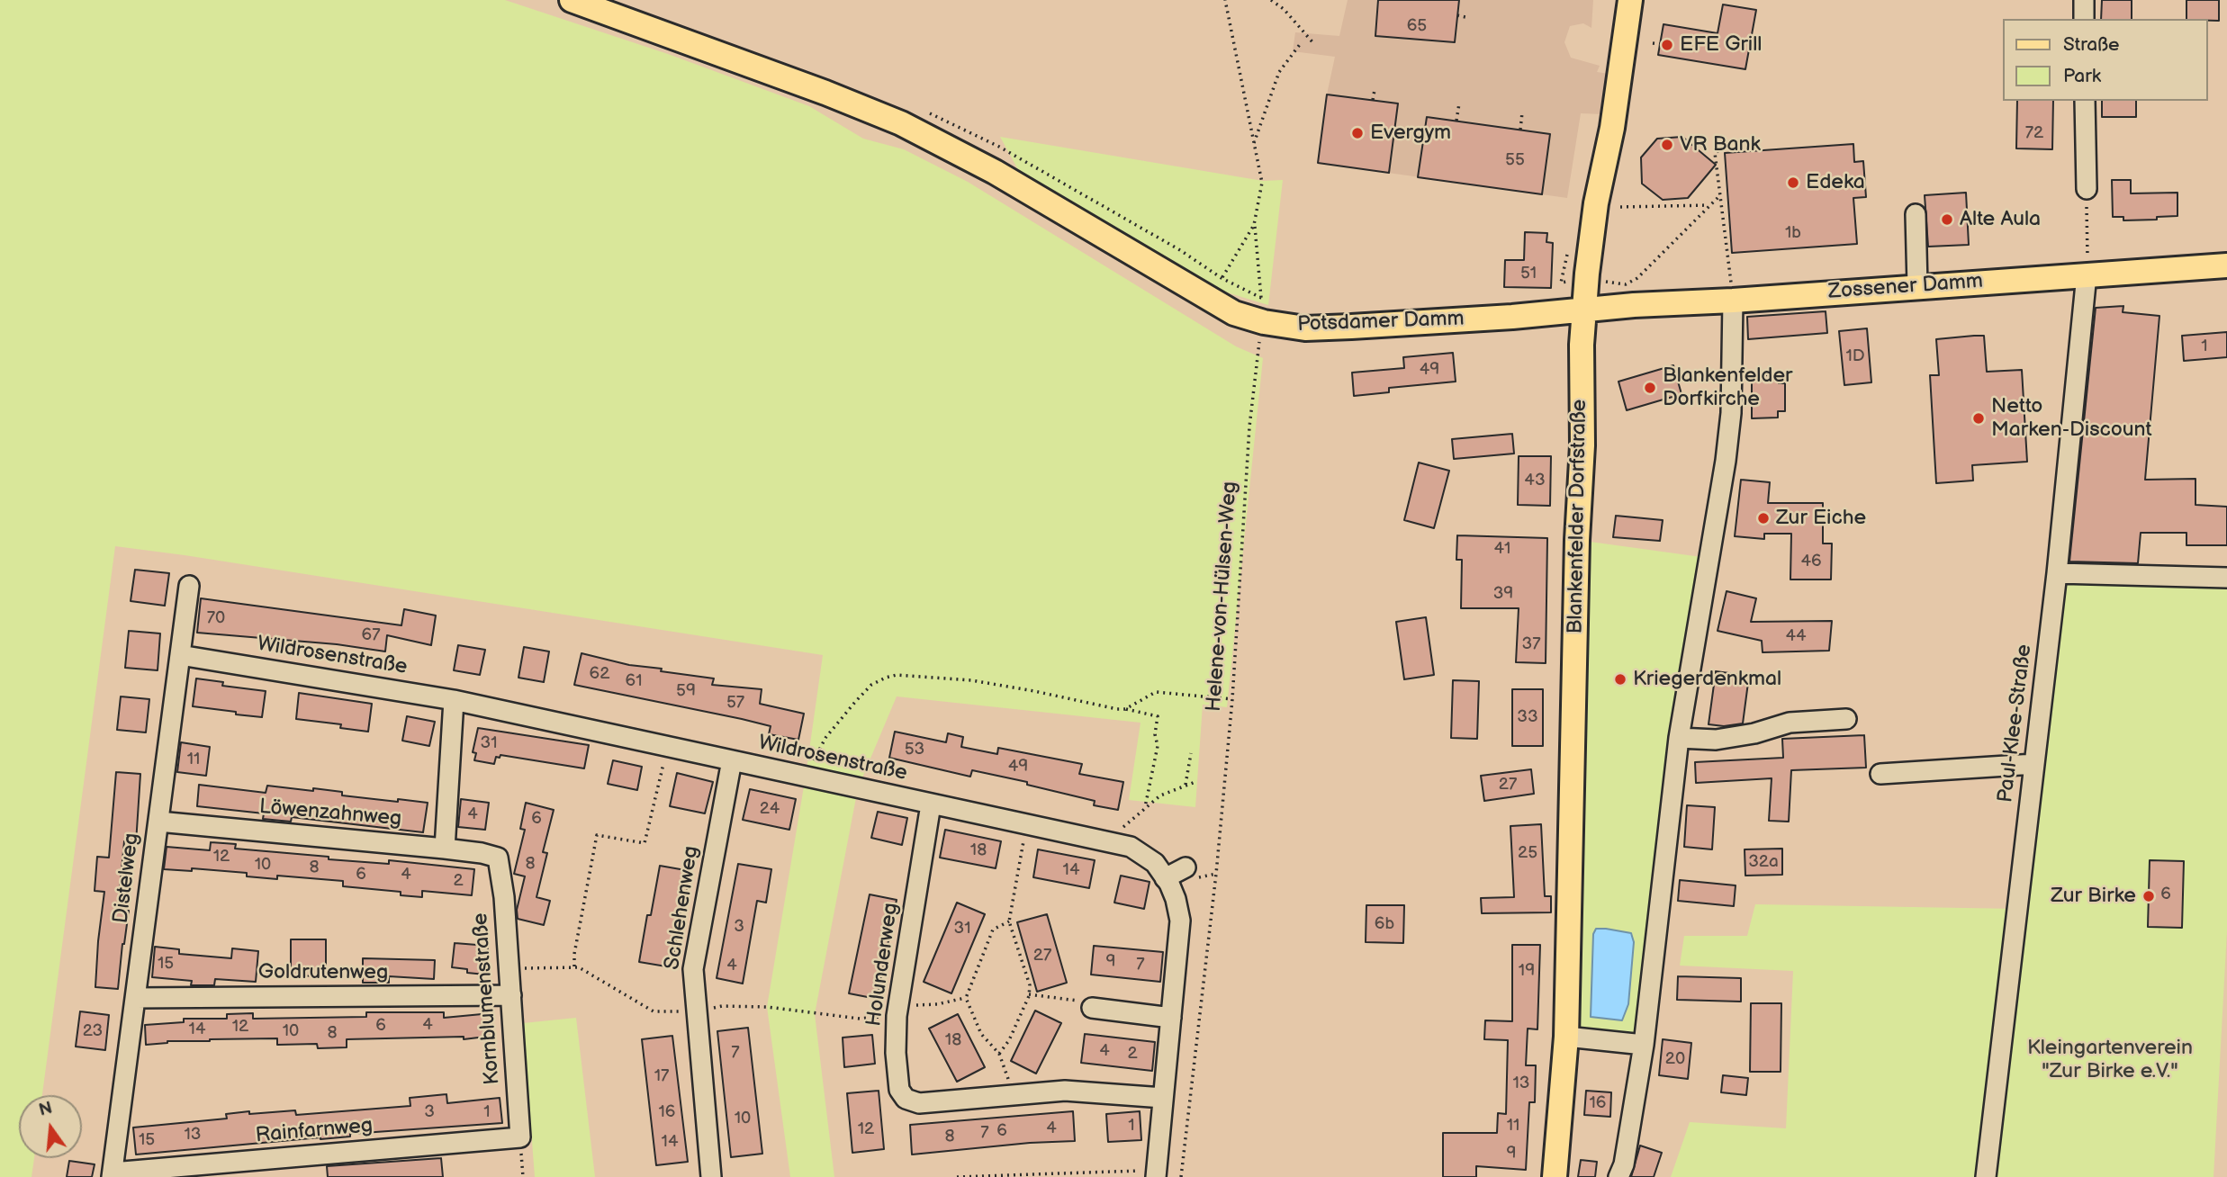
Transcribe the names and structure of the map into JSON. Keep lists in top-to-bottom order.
{
  "streets": {
    "main road": ["Zossener Damm", "Potsdamer Damm", "Blankenfelder Dorfstraße"],
    "street": [
      "Wildrosenstraße",
      "Paul-Klee-Straße",
      "Löwenzahnweg",
      "Distelweg",
      "Schlehenweg",
      "Holunderweg",
      "Goldrutenweg",
      "Kornblumenstraße",
      "Rainfarnweg"
    ],
    "path": ["Helene-von-Hülsen-Weg"]
  },
  "crossings": [
    ["Zossener Damm", "Potsdamer Damm"],
    ["Zossener Damm", "Blankenfelder Dorfstraße"],
    ["Zossener Damm", "Paul-Klee-Straße"],
    ["Potsdamer Damm", "Blankenfelder Dorfstraße"],
    ["Potsdamer Damm", "Helene-von-Hülsen-Weg"],
    ["Wildrosenstraße", "Distelweg"],
    ["Wildrosenstraße", "Schlehenweg"],
    ["Wildrosenstraße", "Holunderweg"],
    ["Löwenzahnweg", "Distelweg"],
    ["Löwenzahnweg", "Kornblumenstraße"],
    ["Distelweg", "Goldrutenweg"],
    ["Distelweg", "Rainfarnweg"],
    ["Goldrutenweg", "Kornblumenstraße"],
    ["Kornblumenstraße", "Rainfarnweg"]
  ],
  "parks": ["Kleingartenverein \"Zur Birke e.V.\""],
  "places": [
    "EFE Grill",
    "Evergym",
    "VR Bank",
    "Edeka",
    "Alte Aula",
    "Blankenfelder Dorfkirche",
    "Netto Marken-Discount",
    "Zur Eiche",
    "Kriegerdenkmal",
    "Zur Birke"
  ],
  "house_numbers": [
    "65",
    "72",
    "55",
    "1b",
    "51",
    "1",
    "1D",
    "49",
    "43",
    "41",
    "46",
    "39",
    "70",
    "67",
    "44",
    "37",
    "62",
    "61",
    "59",
    "57",
    "33",
    "31",
    "53",
    "11",
    "49",
    "27",
    "24",
    "4",
    "6",
    "18",
    "25",
    "12",
    "32a",
    "8",
    "10",
    "8",
    "14",
    "6",
    "4",
    "2",
    "6",
    "6b",
    "3",
    "31",
    "27",
    "9",
    "15",
    "7",
    "4",
    "19",
    "4",
    "6",
    "12",
    "14",
    "23",
    "10",
    "8",
    "18",
    "4",
    "7",
    "2",
    "20",
    "17",
    "13",
    "16",
    "3",
    "1",
    "16",
    "10",
    "1",
    "11",
    "4",
    "12",
    "6",
    "7",
    "13",
    "8",
    "15",
    "14",
    "9"
  ],
  "legend": ["Straße", "Park"],
  "north": "top"
}
